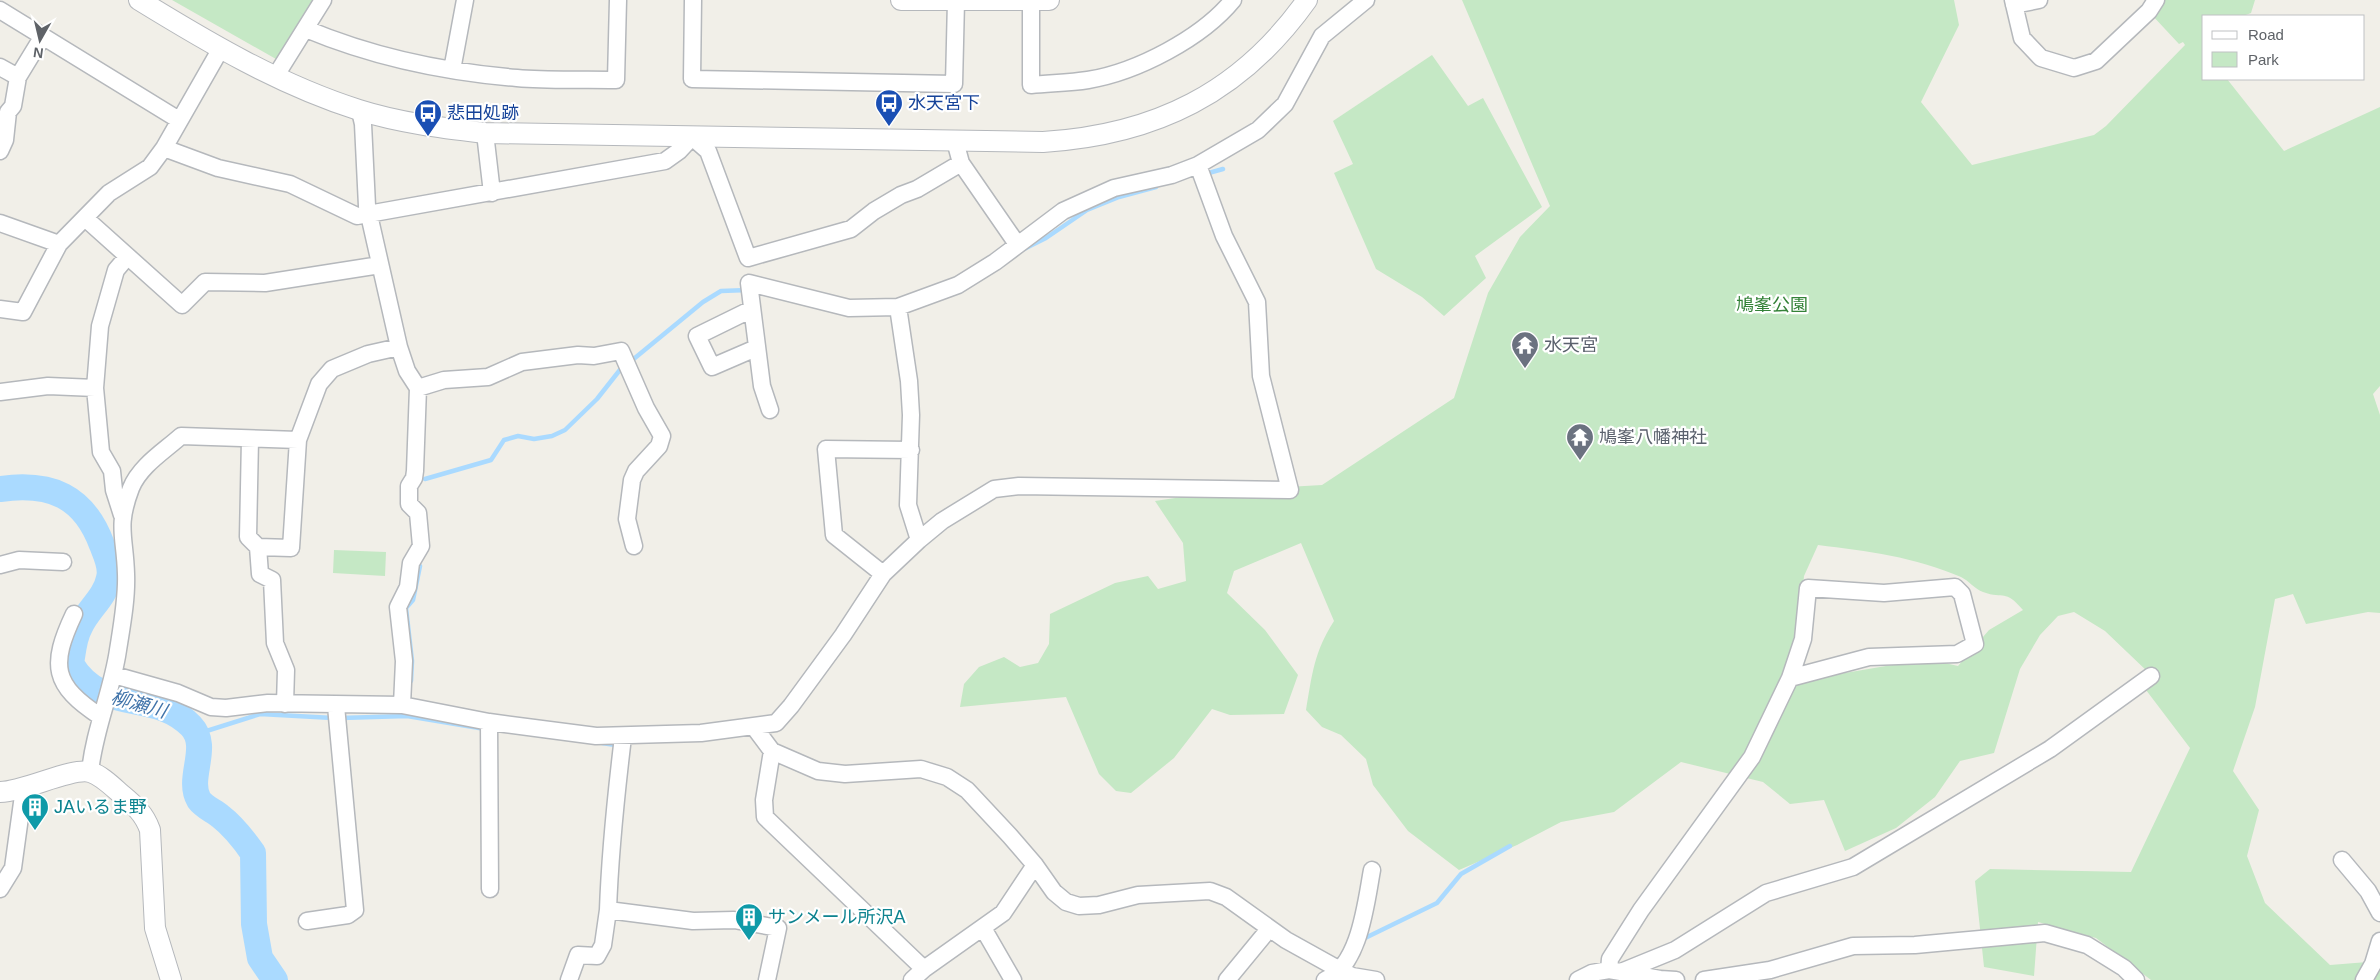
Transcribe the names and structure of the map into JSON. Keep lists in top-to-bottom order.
{
  "water": ["柳瀬川"],
  "parks": ["鳩峯公園"],
  "places": {
    "bus stop": ["水天宮下", "悲田処跡"],
    "temple": ["水天宮", "鳩峯八幡神社"],
    "building": ["JAいるま野", "サンメール所沢A"]
  },
  "legend": ["Road", "Park"],
  "north": "bottom"
}
